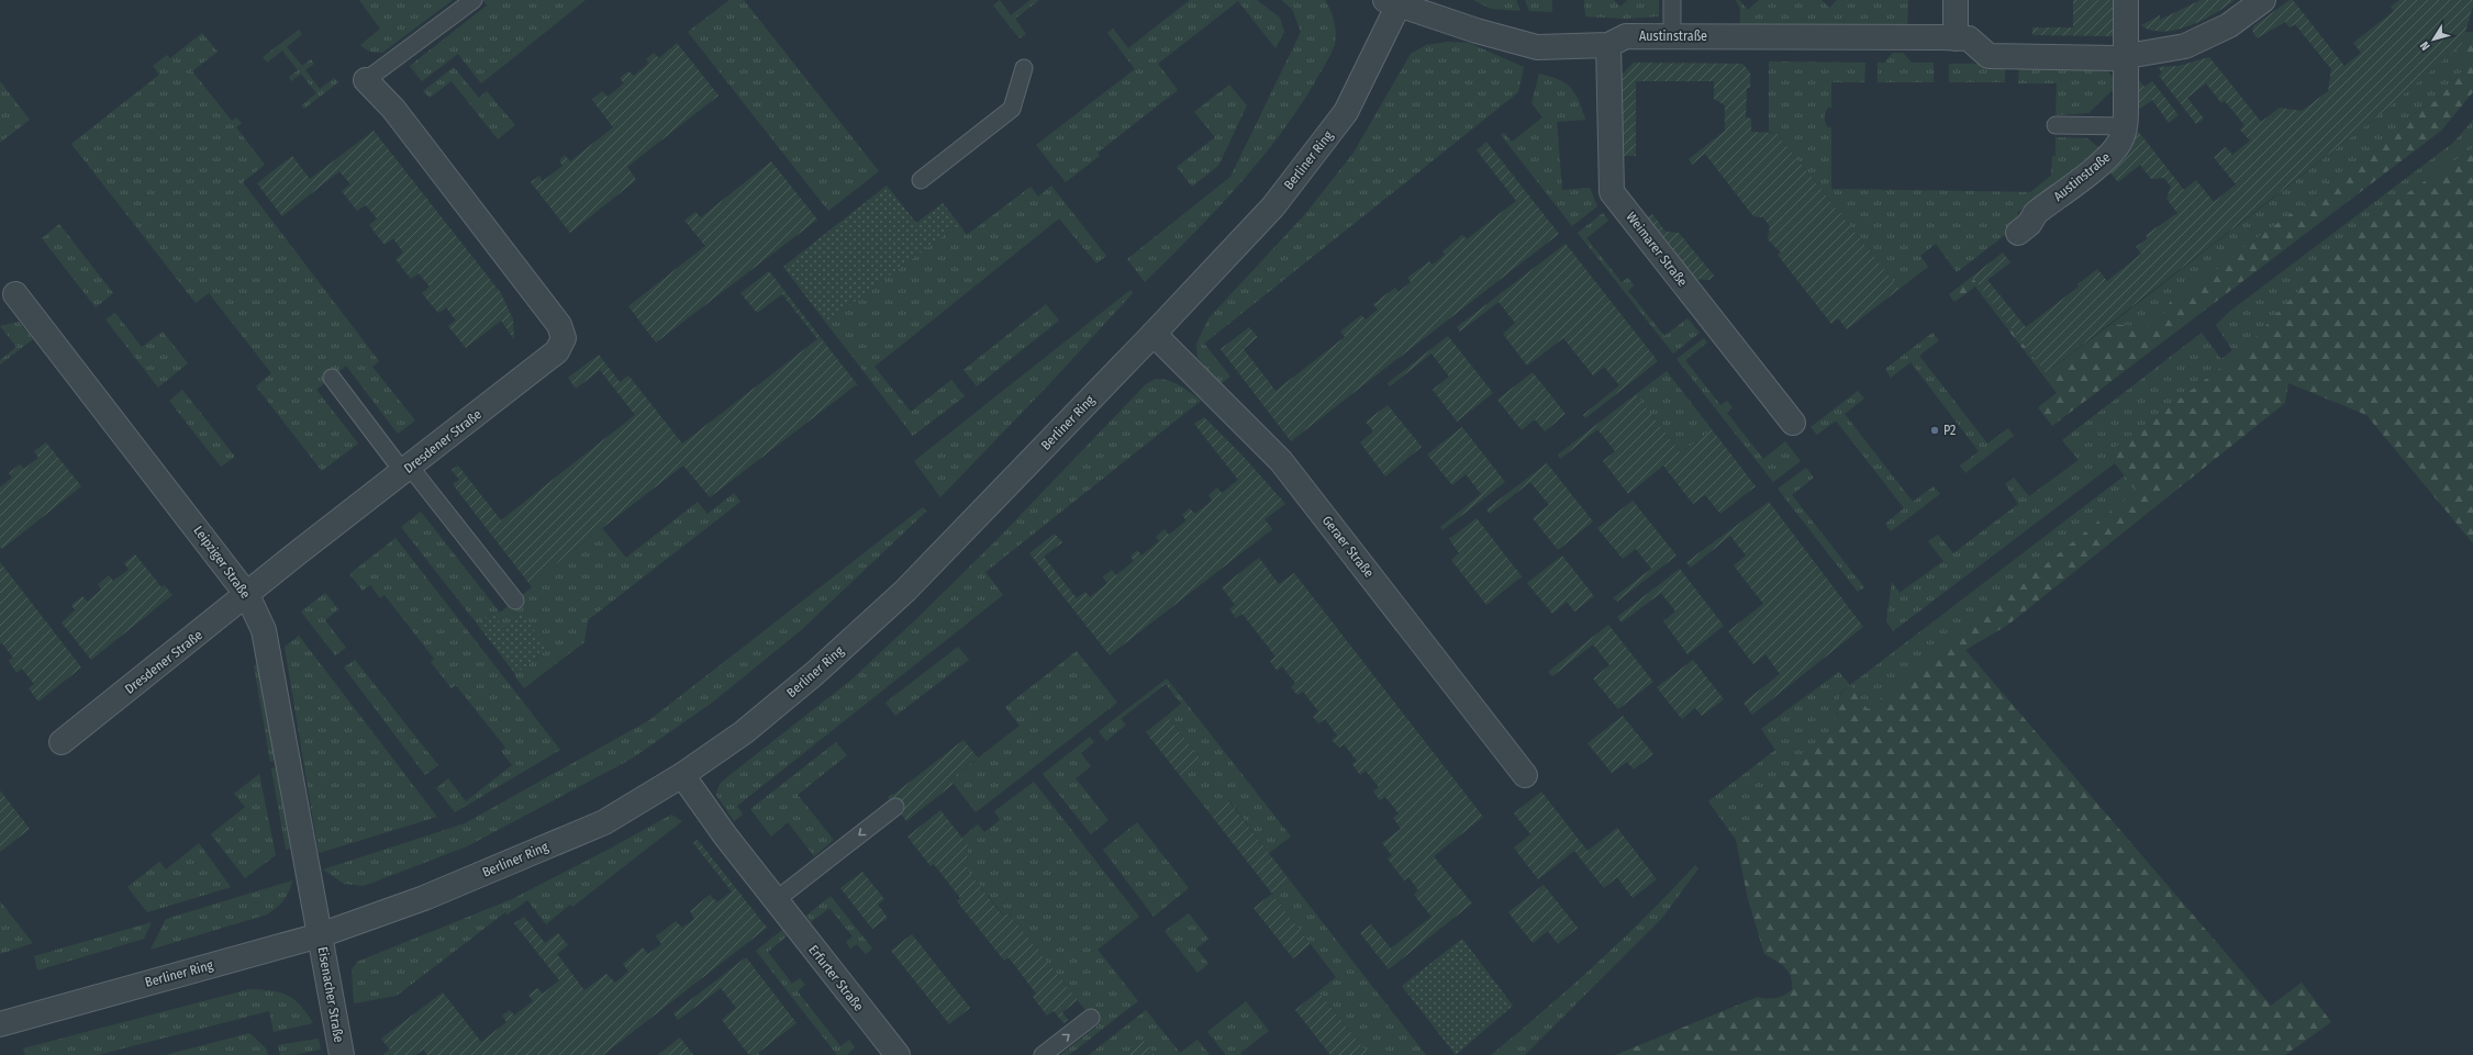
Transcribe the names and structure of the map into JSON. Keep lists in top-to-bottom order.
{
  "streets": {
    "street": [
      "Austinstraße",
      "Berliner Ring",
      "Weimarer Straße",
      "Dresdener Straße",
      "Geraer Straße",
      "Leipziger Straße",
      "Erfurter Straße",
      "Eisenacher Straße"
    ]
  },
  "crossings": [
    ["Austinstraße", "Berliner Ring"],
    ["Austinstraße", "Weimarer Straße"],
    ["Berliner Ring", "Geraer Straße"],
    ["Berliner Ring", "Leipziger Straße"],
    ["Berliner Ring", "Erfurter Straße"],
    ["Berliner Ring", "Eisenacher Straße"],
    ["Dresdener Straße", "Leipziger Straße"],
    ["Leipziger Straße", "Eisenacher Straße"]
  ],
  "places": ["P2"],
  "north": "bottom left"
}
